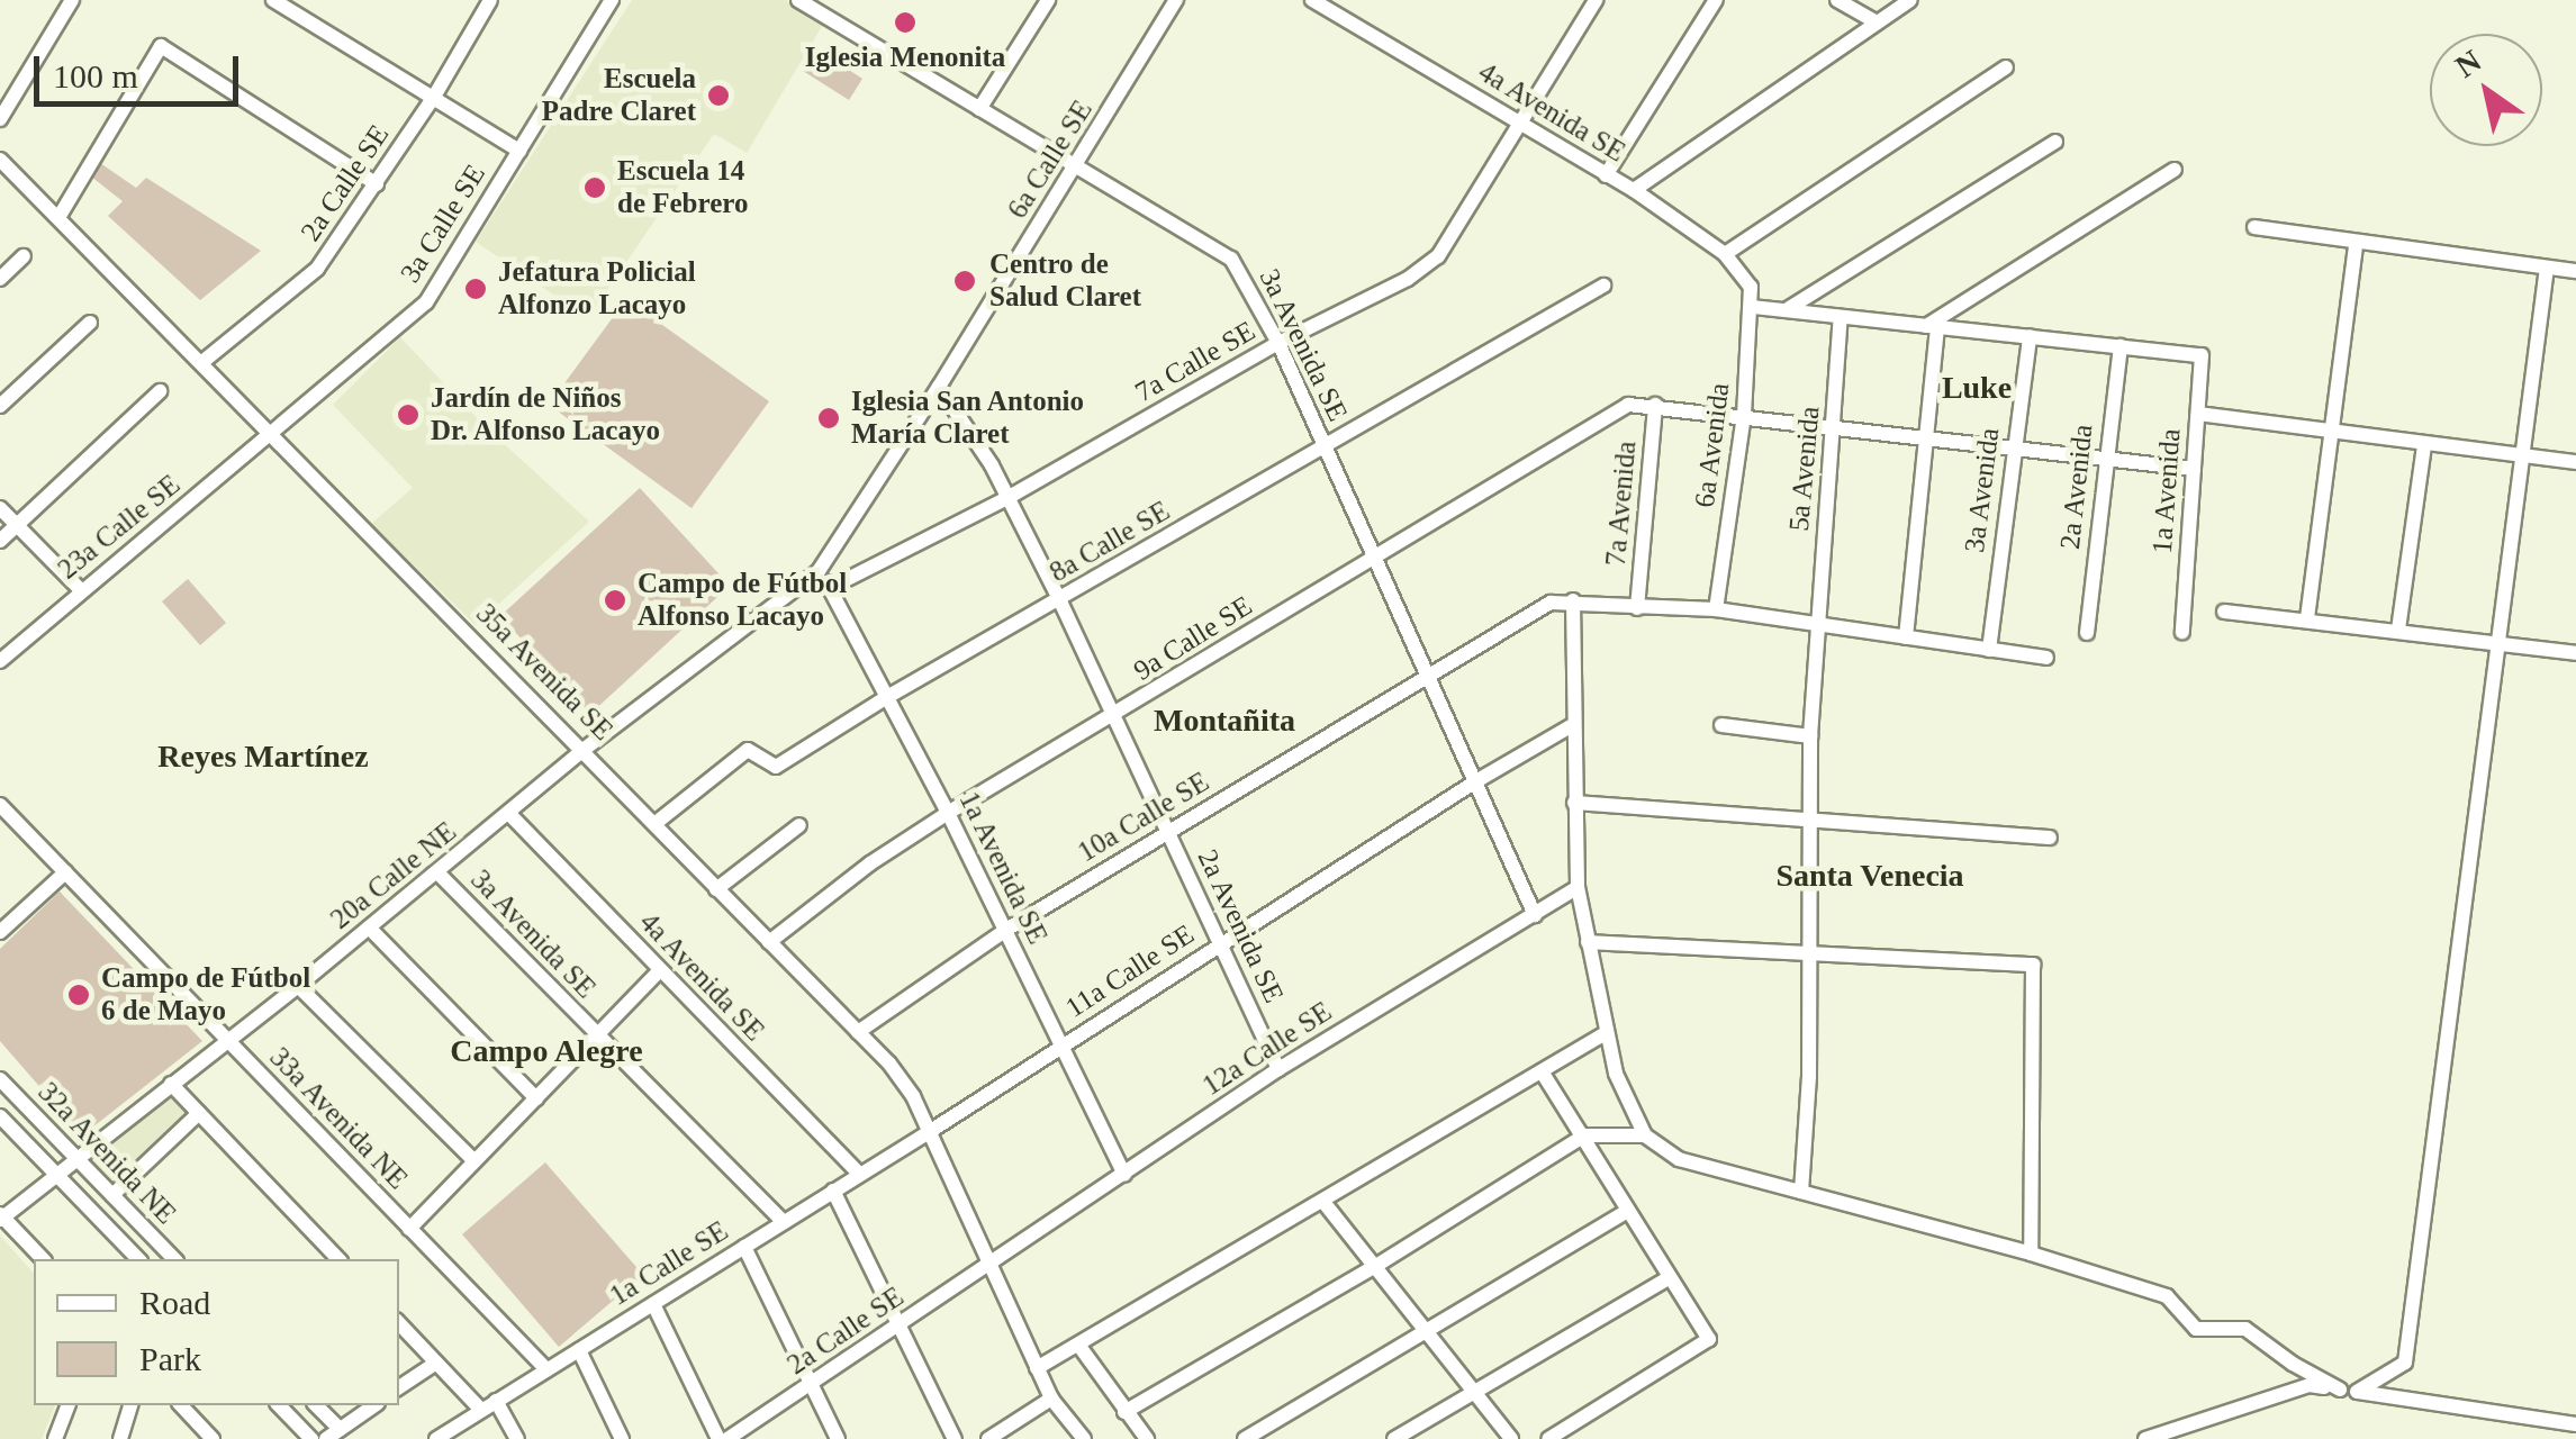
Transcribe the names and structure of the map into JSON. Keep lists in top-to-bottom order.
{
  "streets": {
    "street": [
      "4a Avenida SE",
      "6a Calle SE",
      "2a Calle SE",
      "3a Calle SE",
      "3a Avenida SE",
      "7a Calle SE",
      "6a Avenida",
      "5a Avenida",
      "2a Avenida",
      "3a Avenida",
      "1a Avenida",
      "7a Avenida",
      "23a Calle SE",
      "8a Calle SE",
      "9a Calle SE",
      "35a Avenida SE",
      "10a Calle SE",
      "1a Avenida SE",
      "20a Calle NE",
      "2a Avenida SE",
      "11a Calle SE",
      "12a Calle SE",
      "33a Avenida NE",
      "32a Avenida NE",
      "1a Calle SE"
    ]
  },
  "crossings": [
    ["4a Avenida SE", "7a Calle SE"],
    ["4a Avenida SE", "6a Avenida"],
    ["4a Avenida SE", "20a Calle NE"],
    ["4a Avenida SE", "1a Calle SE"],
    ["6a Calle SE", "3a Avenida SE"],
    ["6a Calle SE", "1a Avenida SE"],
    ["6a Calle SE", "20a Calle NE"],
    ["6a Calle SE", "2a Avenida SE"],
    ["2a Calle SE", "35a Avenida SE"],
    ["2a Calle SE", "12a Calle SE"],
    ["3a Calle SE", "23a Calle SE"],
    ["3a Calle SE", "35a Avenida SE"],
    ["3a Avenida SE", "7a Calle SE"],
    ["3a Avenida SE", "8a Calle SE"],
    ["3a Avenida SE", "9a Calle SE"],
    ["3a Avenida SE", "10a Calle SE"],
    ["3a Avenida SE", "20a Calle NE"],
    ["3a Avenida SE", "11a Calle SE"],
    ["3a Avenida SE", "12a Calle SE"],
    ["3a Avenida SE", "1a Calle SE"],
    ["7a Calle SE", "1a Avenida SE"],
    ["7a Calle SE", "2a Avenida SE"],
    ["6a Avenida", "10a Calle SE"],
    ["5a Avenida", "10a Calle SE"],
    ["2a Avenida", "1a Avenida"],
    ["3a Avenida", "10a Calle SE"],
    ["7a Avenida", "9a Calle SE"],
    ["7a Avenida", "10a Calle SE"],
    ["23a Calle SE", "35a Avenida SE"],
    ["8a Calle SE", "35a Avenida SE"],
    ["8a Calle SE", "1a Avenida SE"],
    ["8a Calle SE", "2a Avenida SE"],
    ["9a Calle SE", "35a Avenida SE"],
    ["9a Calle SE", "1a Avenida SE"],
    ["9a Calle SE", "2a Avenida SE"],
    ["35a Avenida SE", "10a Calle SE"],
    ["35a Avenida SE", "20a Calle NE"],
    ["35a Avenida SE", "11a Calle SE"],
    ["35a Avenida SE", "12a Calle SE"],
    ["35a Avenida SE", "1a Calle SE"],
    ["10a Calle SE", "1a Avenida SE"],
    ["10a Calle SE", "2a Avenida SE"],
    ["1a Avenida SE", "20a Calle NE"],
    ["1a Avenida SE", "11a Calle SE"],
    ["1a Avenida SE", "12a Calle SE"],
    ["20a Calle NE", "33a Avenida NE"],
    ["20a Calle NE", "32a Avenida NE"],
    ["2a Avenida SE", "11a Calle SE"],
    ["2a Avenida SE", "12a Calle SE"],
    ["11a Calle SE", "1a Calle SE"],
    ["33a Avenida NE", "1a Calle SE"]
  ],
  "districts": [
    "Luke",
    "Montañita",
    "Reyes Martínez",
    "Santa Venecia",
    "Campo Alegre"
  ],
  "places": [
    "Iglesia Menonita",
    "Escuela Padre Claret",
    "Escuela 14 de Febrero",
    "Centro de Salud Claret",
    "Jefatura Policial Alfonzo Lacayo",
    "Jardín de Niños Dr. Alfonso Lacayo",
    "Iglesia San Antonio María Claret",
    "Campo de Fútbol Alfonso Lacayo",
    "Campo de Fútbol 6 de Mayo"
  ],
  "legend": ["Road", "Park"],
  "scale_bar": "100 m",
  "north": "top left"
}
